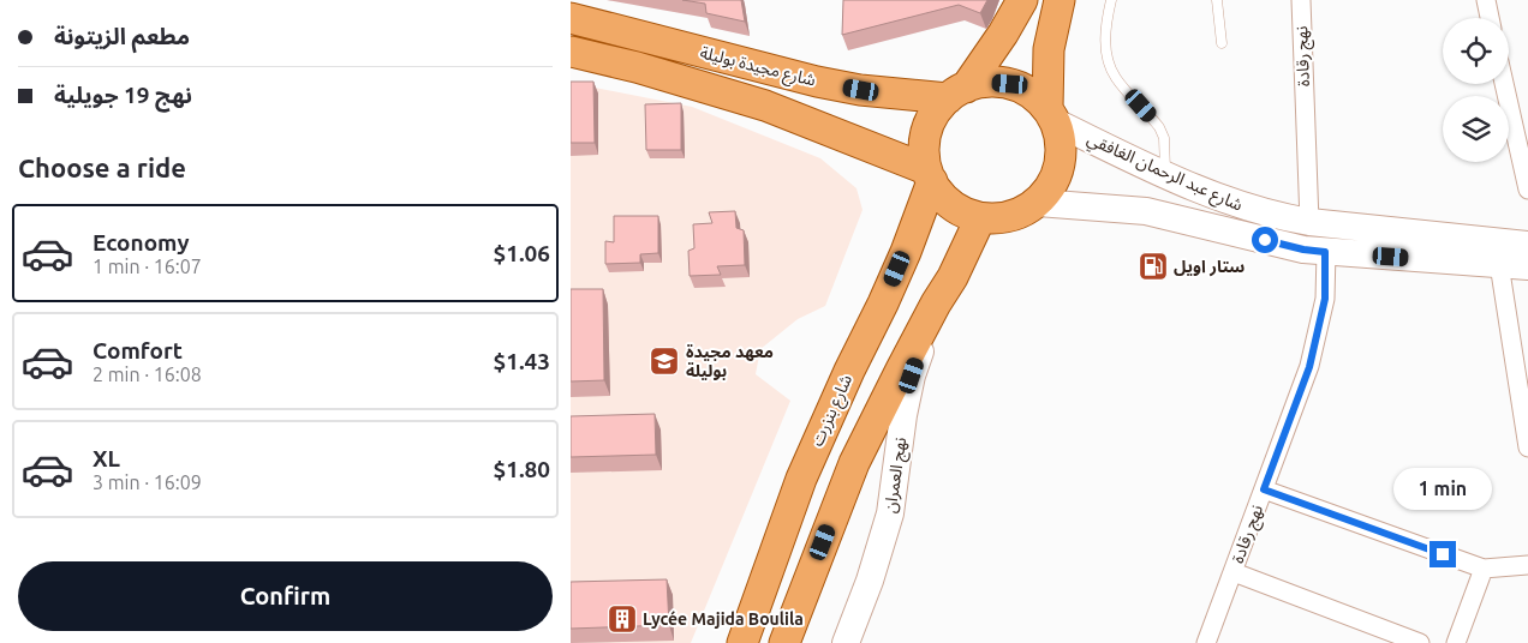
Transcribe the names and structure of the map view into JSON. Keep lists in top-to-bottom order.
{
  "streets": {
    "main road": [
      "شارع مجيدة بوليلة",
      "شارع عبد الرحمان الغافقي",
      "شارع بنزرت",
      "نهج العمران"
    ],
    "street": ["نهج رقادة"]
  },
  "crossings": [
    ["نهج رقادة", "شارع عبد الرحمان الغافقي"],
    ["شارع مجيدة بوليلة", "شارع عبد الرحمان الغافقي"],
    ["شارع مجيدة بوليلة", "شارع بنزرت"],
    ["شارع عبد الرحمان الغافقي", "شارع بنزرت"]
  ],
  "places": {
    "fuel station": ["ستار اويل"],
    "school or university": ["معهد مجيدة بوليلة"],
    "building": ["Lycée Majida Boulila"]
  },
  "page": {
    "banner": ["مطعم الزيتونة", "نهج 19 جويلية"],
    "heading": "Choose a ride",
    "list": [
      {
        "name": "Economy",
        "note": "1 min · 16:07",
        "value": "$1.06"
      },
      {
        "name": "Comfort",
        "note": "2 min · 16:08",
        "value": "$1.43"
      },
      {
        "name": "XL",
        "note": "3 min · 16:09",
        "value": "$1.80"
      }
    ],
    "bubble": "1 min",
    "buttons": "Confirm"
  }
}
